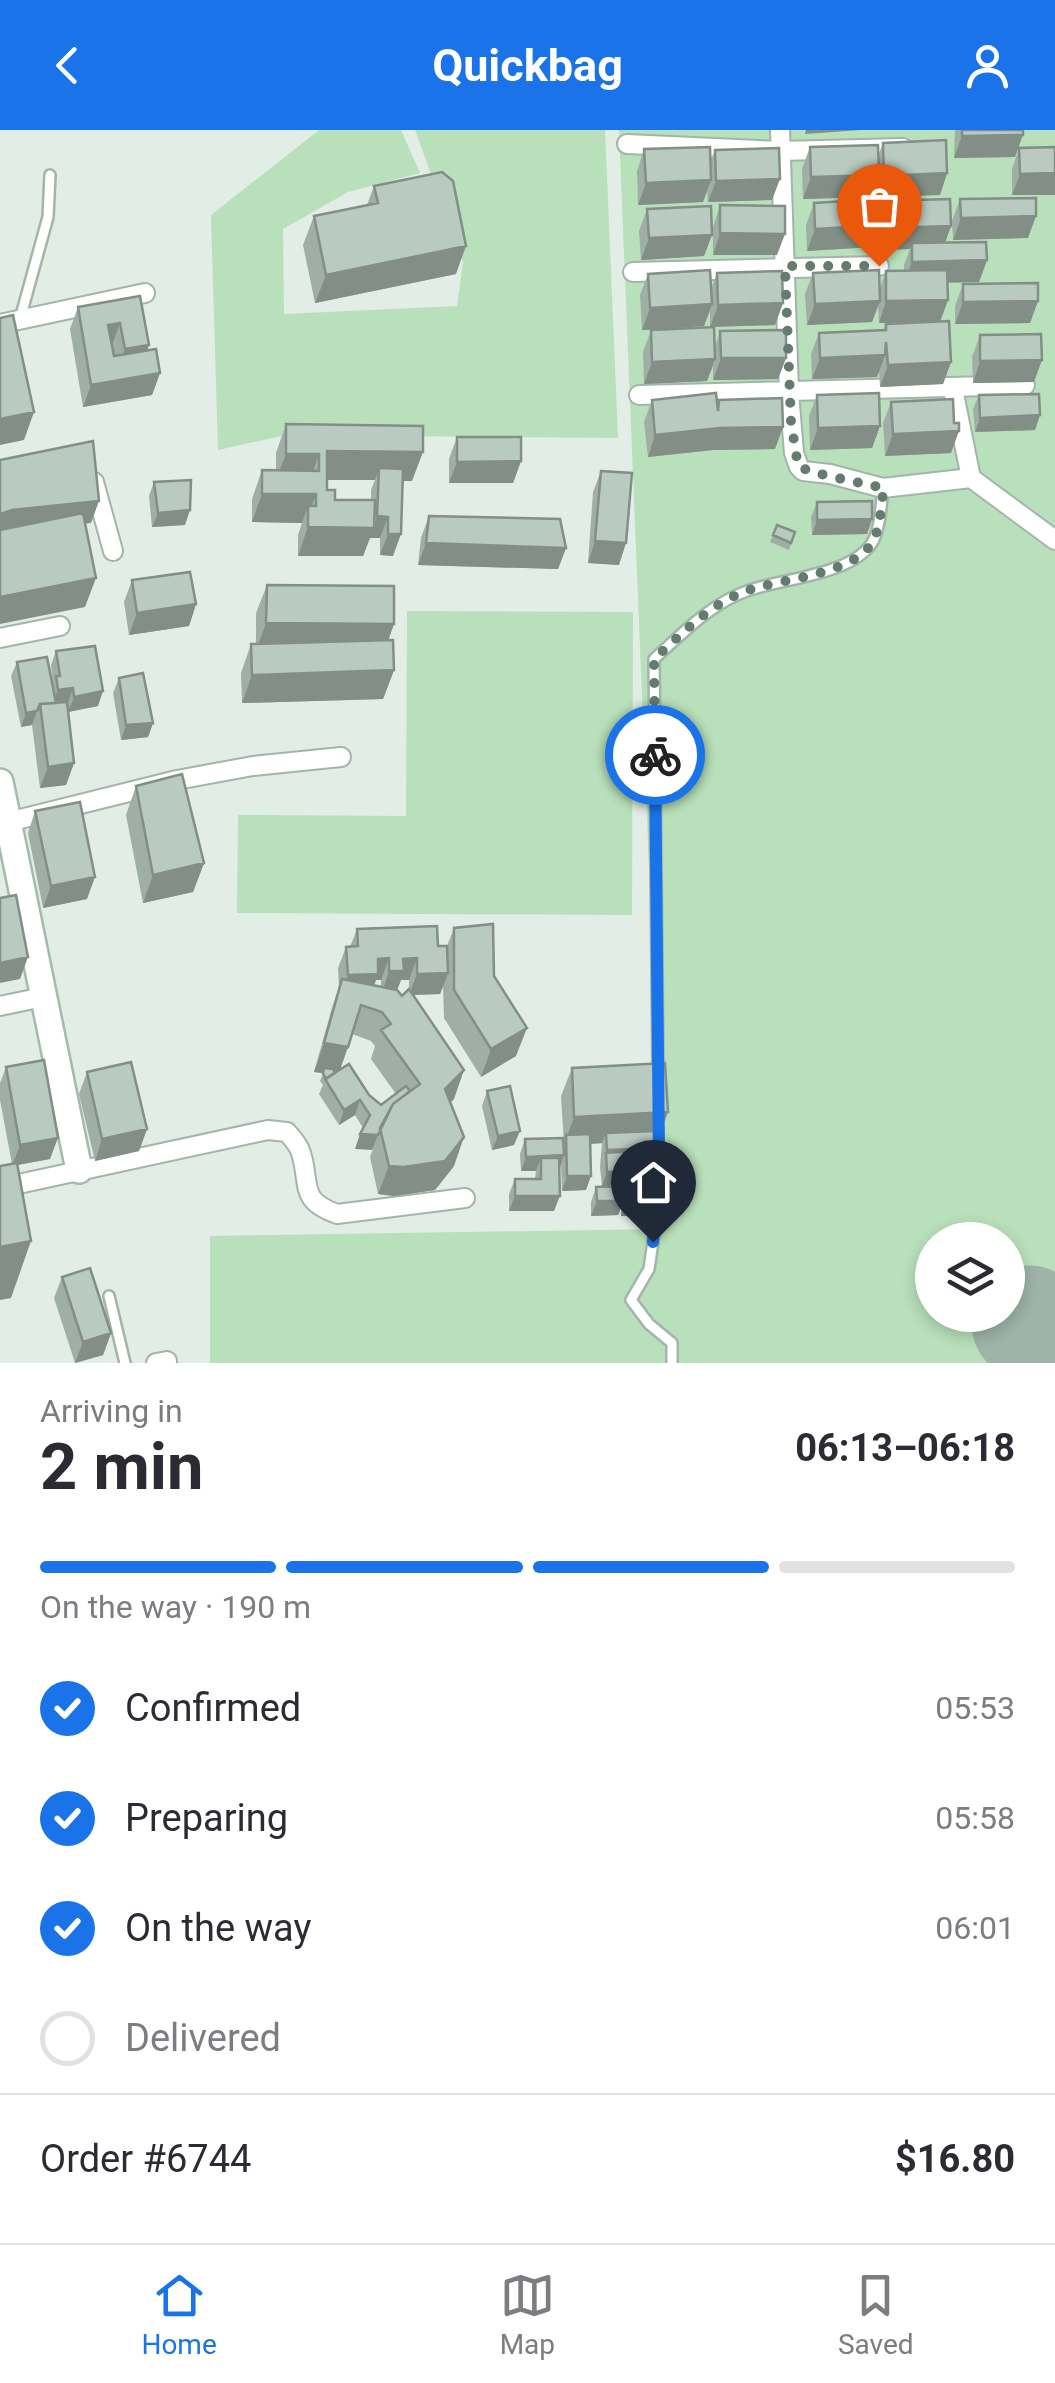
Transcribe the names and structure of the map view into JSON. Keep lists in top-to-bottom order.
{
  "page": {
    "header": "Quickbag",
    "heading": ["2 min", "Arriving in", "06:13–06:18"],
    "panel": ["Order #6744", "$16.80"],
    "bar": "On the way · 190 m",
    "list": [
      ["Confirmed", "05:53"],
      ["Preparing", "05:58"],
      ["On the way", "06:01"],
      "Delivered"
    ],
    "tabs": ["Home", "Map", "Saved"]
  }
}
